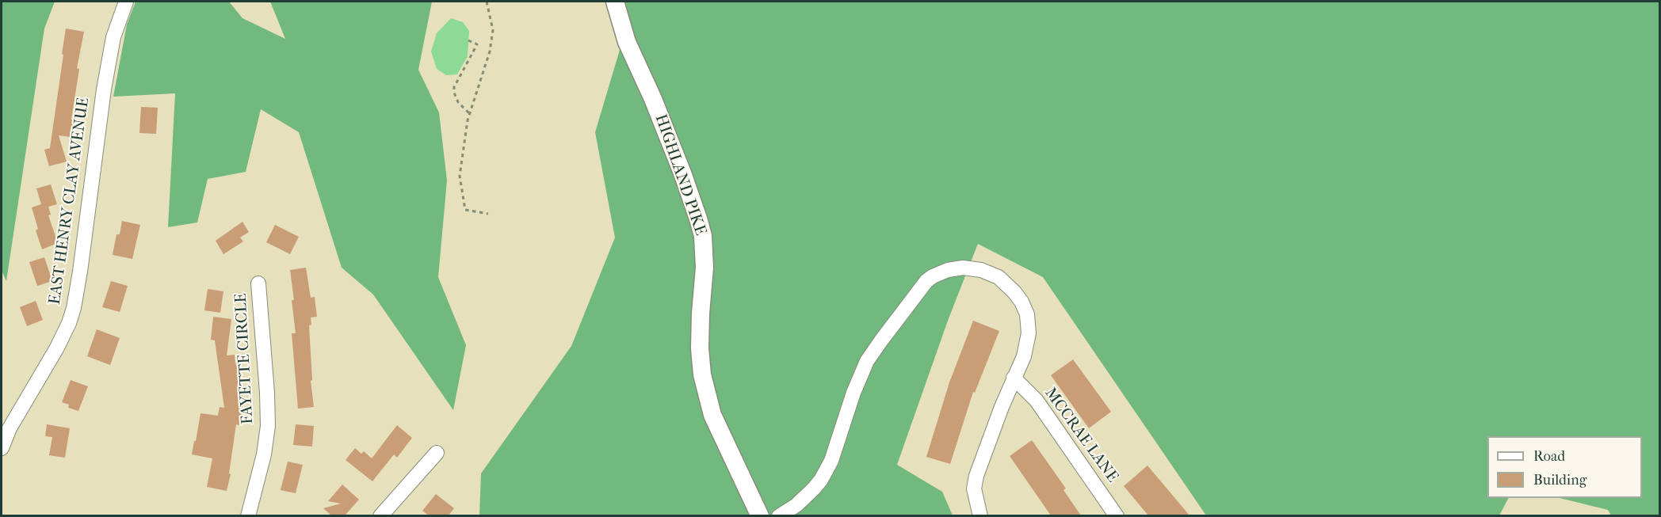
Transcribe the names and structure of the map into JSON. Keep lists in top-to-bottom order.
{
  "streets": {
    "street": [
      "HIGHLAND PIKE",
      "EAST HENRY CLAY AVENUE",
      "FAYETTE CIRCLE",
      "MCCRAE LANE"
    ]
  },
  "legend": ["Road", "Building"]
}
